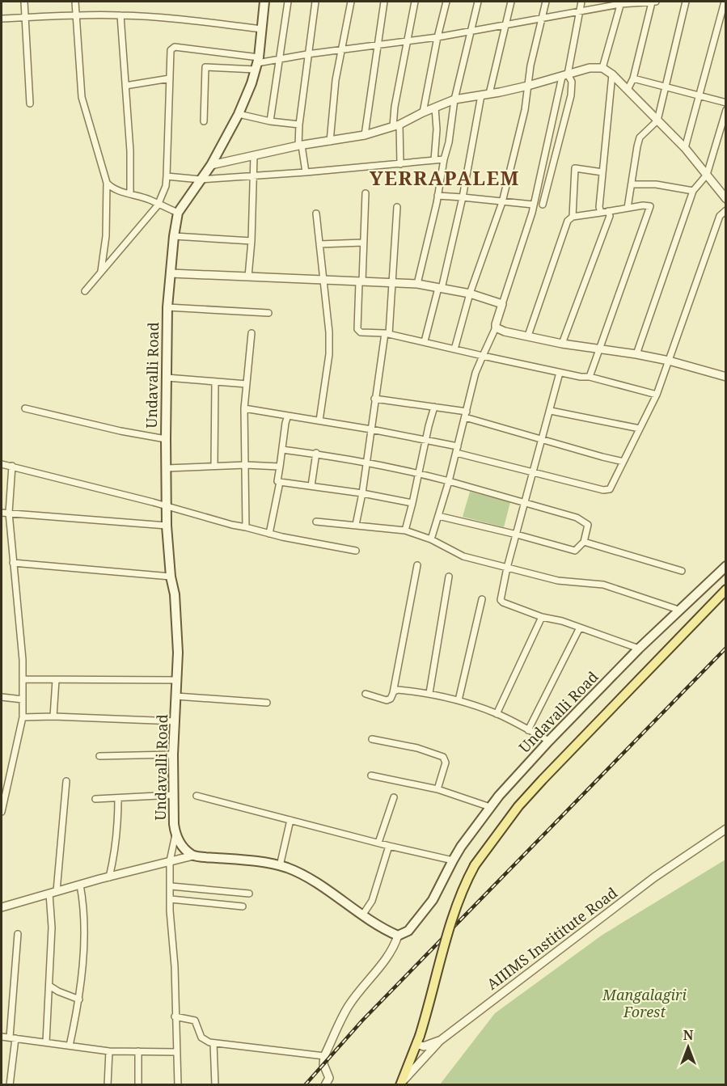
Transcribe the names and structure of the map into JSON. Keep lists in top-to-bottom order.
{
  "streets": {
    "main road": ["Undavalli Road"],
    "street": ["AIIIMS Instititute Road"]
  },
  "districts": ["YERRAPALEM"],
  "parks": ["Mangalagiri Forest"],
  "north": "top"
}
